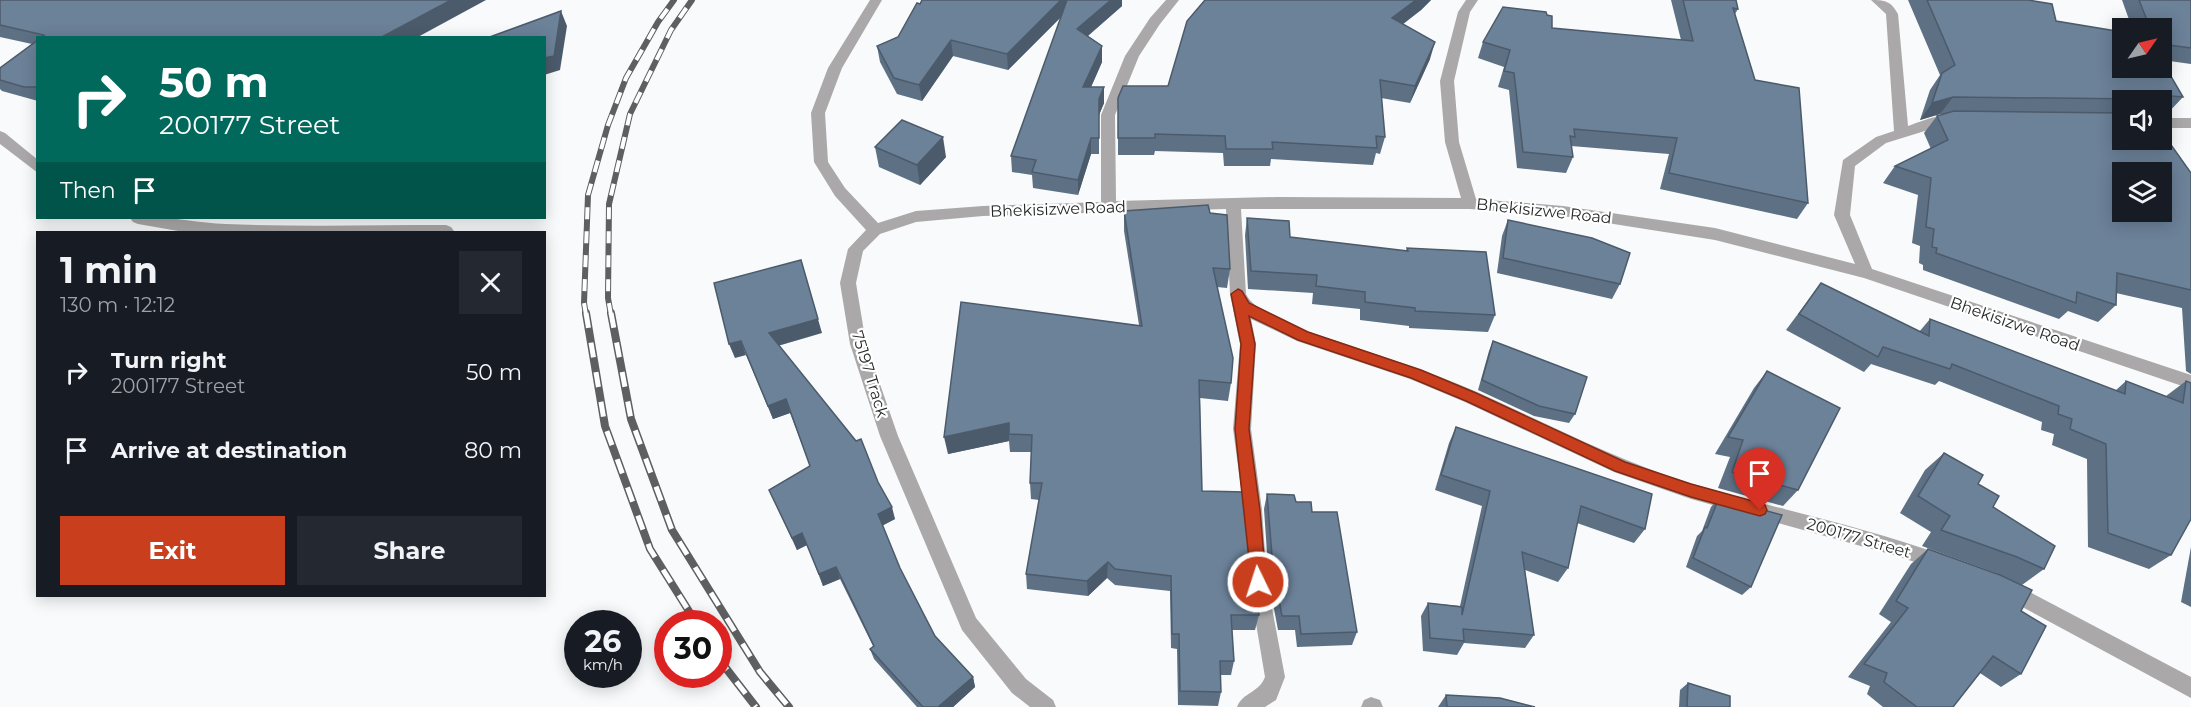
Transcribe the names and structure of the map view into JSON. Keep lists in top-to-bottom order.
{
  "streets": {
    "street": ["Bhekisizwe Road", "75197 Track", "200177 Street"]
  },
  "crossings": [
    ["Bhekisizwe Road", "75197 Track"]
  ],
  "north": "top right",
  "page": {
    "turn": ["50 m", "200177 Street"],
    "then": "Then",
    "heading": ["1 min", "130 m · 12:12"],
    "list": [
      {
        "name": "Turn right",
        "note": "200177 Street",
        "value": "50 m"
      },
      {
        "name": "Arrive at destination",
        "value": "80 m"
      }
    ],
    "buttons": ["Exit", "Share"],
    "speed": "26 km/h",
    "limit": "30"
  }
}
